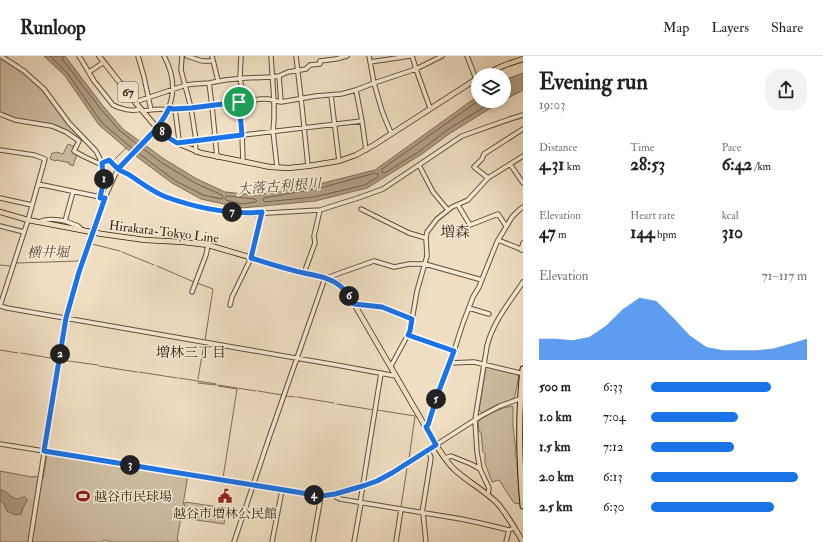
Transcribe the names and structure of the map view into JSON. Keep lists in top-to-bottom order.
{
  "streets": {
    "main road": ["67", "Hirakata-Tokyo Line"]
  },
  "districts": ["増森", "増林三丁目"],
  "water": ["大落古利根川", "横井堀"],
  "places": {
    "sports": ["越谷市民球場"],
    "public building": ["越谷市増林公民館"]
  },
  "page": {
    "header": "Runloop",
    "nav": ["Map", "Layers", "Share"],
    "heading": ["Evening run", "19:03"],
    "pins": [
      "8",
      "1",
      "7",
      "6",
      "2",
      "5",
      "3",
      "4"
    ],
    "stats": [
      ["Distance", "4.31 km"],
      ["Time", "28:53"],
      ["Pace", "6:42 /km"],
      ["Elevation", "47 m"],
      ["Heart rate", "144 bpm"],
      ["kcal", "310"]
    ],
    "chart": ["Elevation", "71–117 m"],
    "list": [
      {
        "name": "500 m",
        "note": "6:33"
      },
      {
        "name": "1.0 km",
        "note": "7:04"
      },
      {
        "name": "1.5 km",
        "note": "7:12"
      },
      {
        "name": "2.0 km",
        "note": "6:13"
      },
      {
        "name": "2.5 km",
        "note": "6:30"
      }
    ]
  }
}
